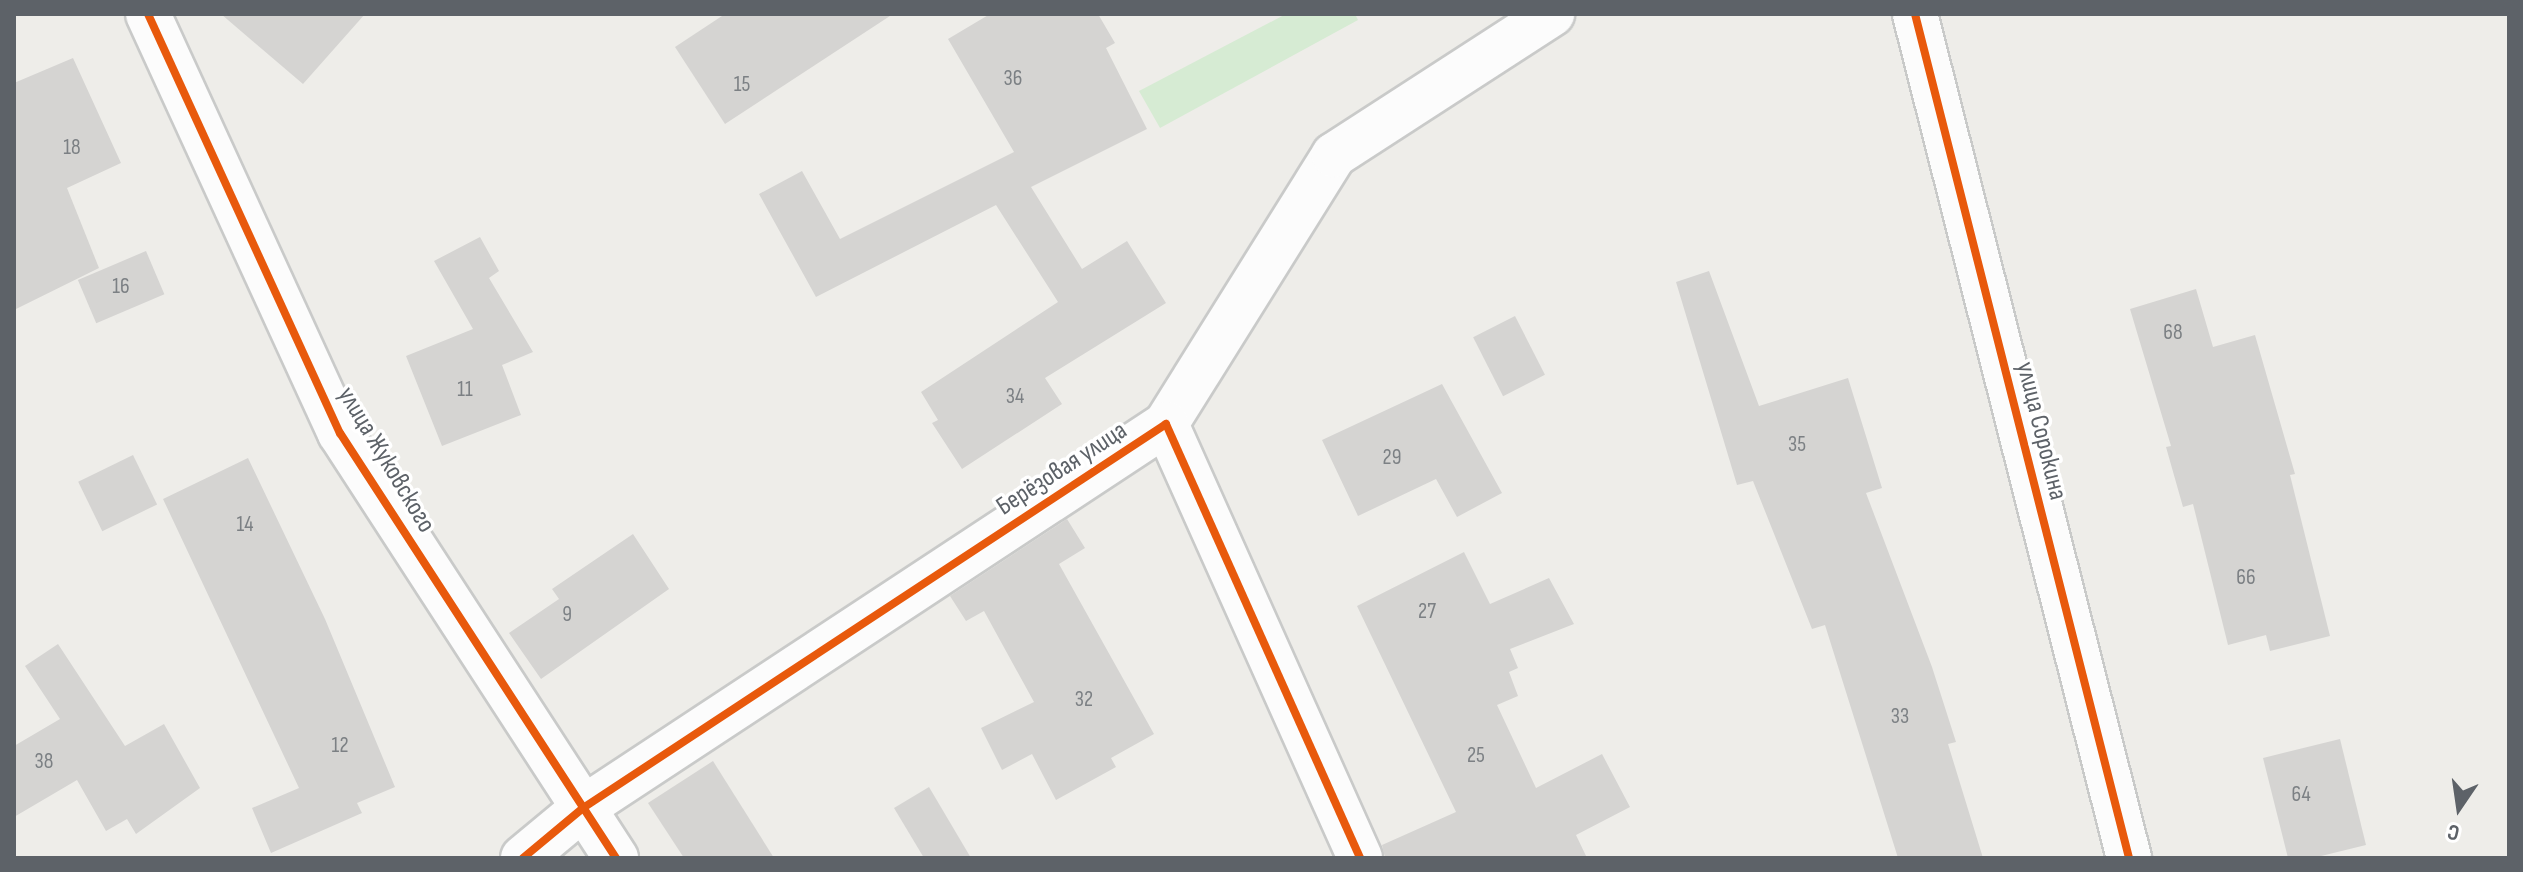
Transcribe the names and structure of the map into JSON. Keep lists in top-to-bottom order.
{
  "streets": {
    "street": ["улица Сорокина", "улица Жуковского", "Берёзовая улица"]
  },
  "crossings": [
    ["улица Жуковского", "Берёзовая улица"]
  ],
  "house_numbers": [
    "36",
    "15",
    "18",
    "16",
    "68",
    "11",
    "34",
    "35",
    "29",
    "14",
    "66",
    "27",
    "9",
    "32",
    "33",
    "12",
    "25",
    "38",
    "64"
  ],
  "north": "bottom"
}
